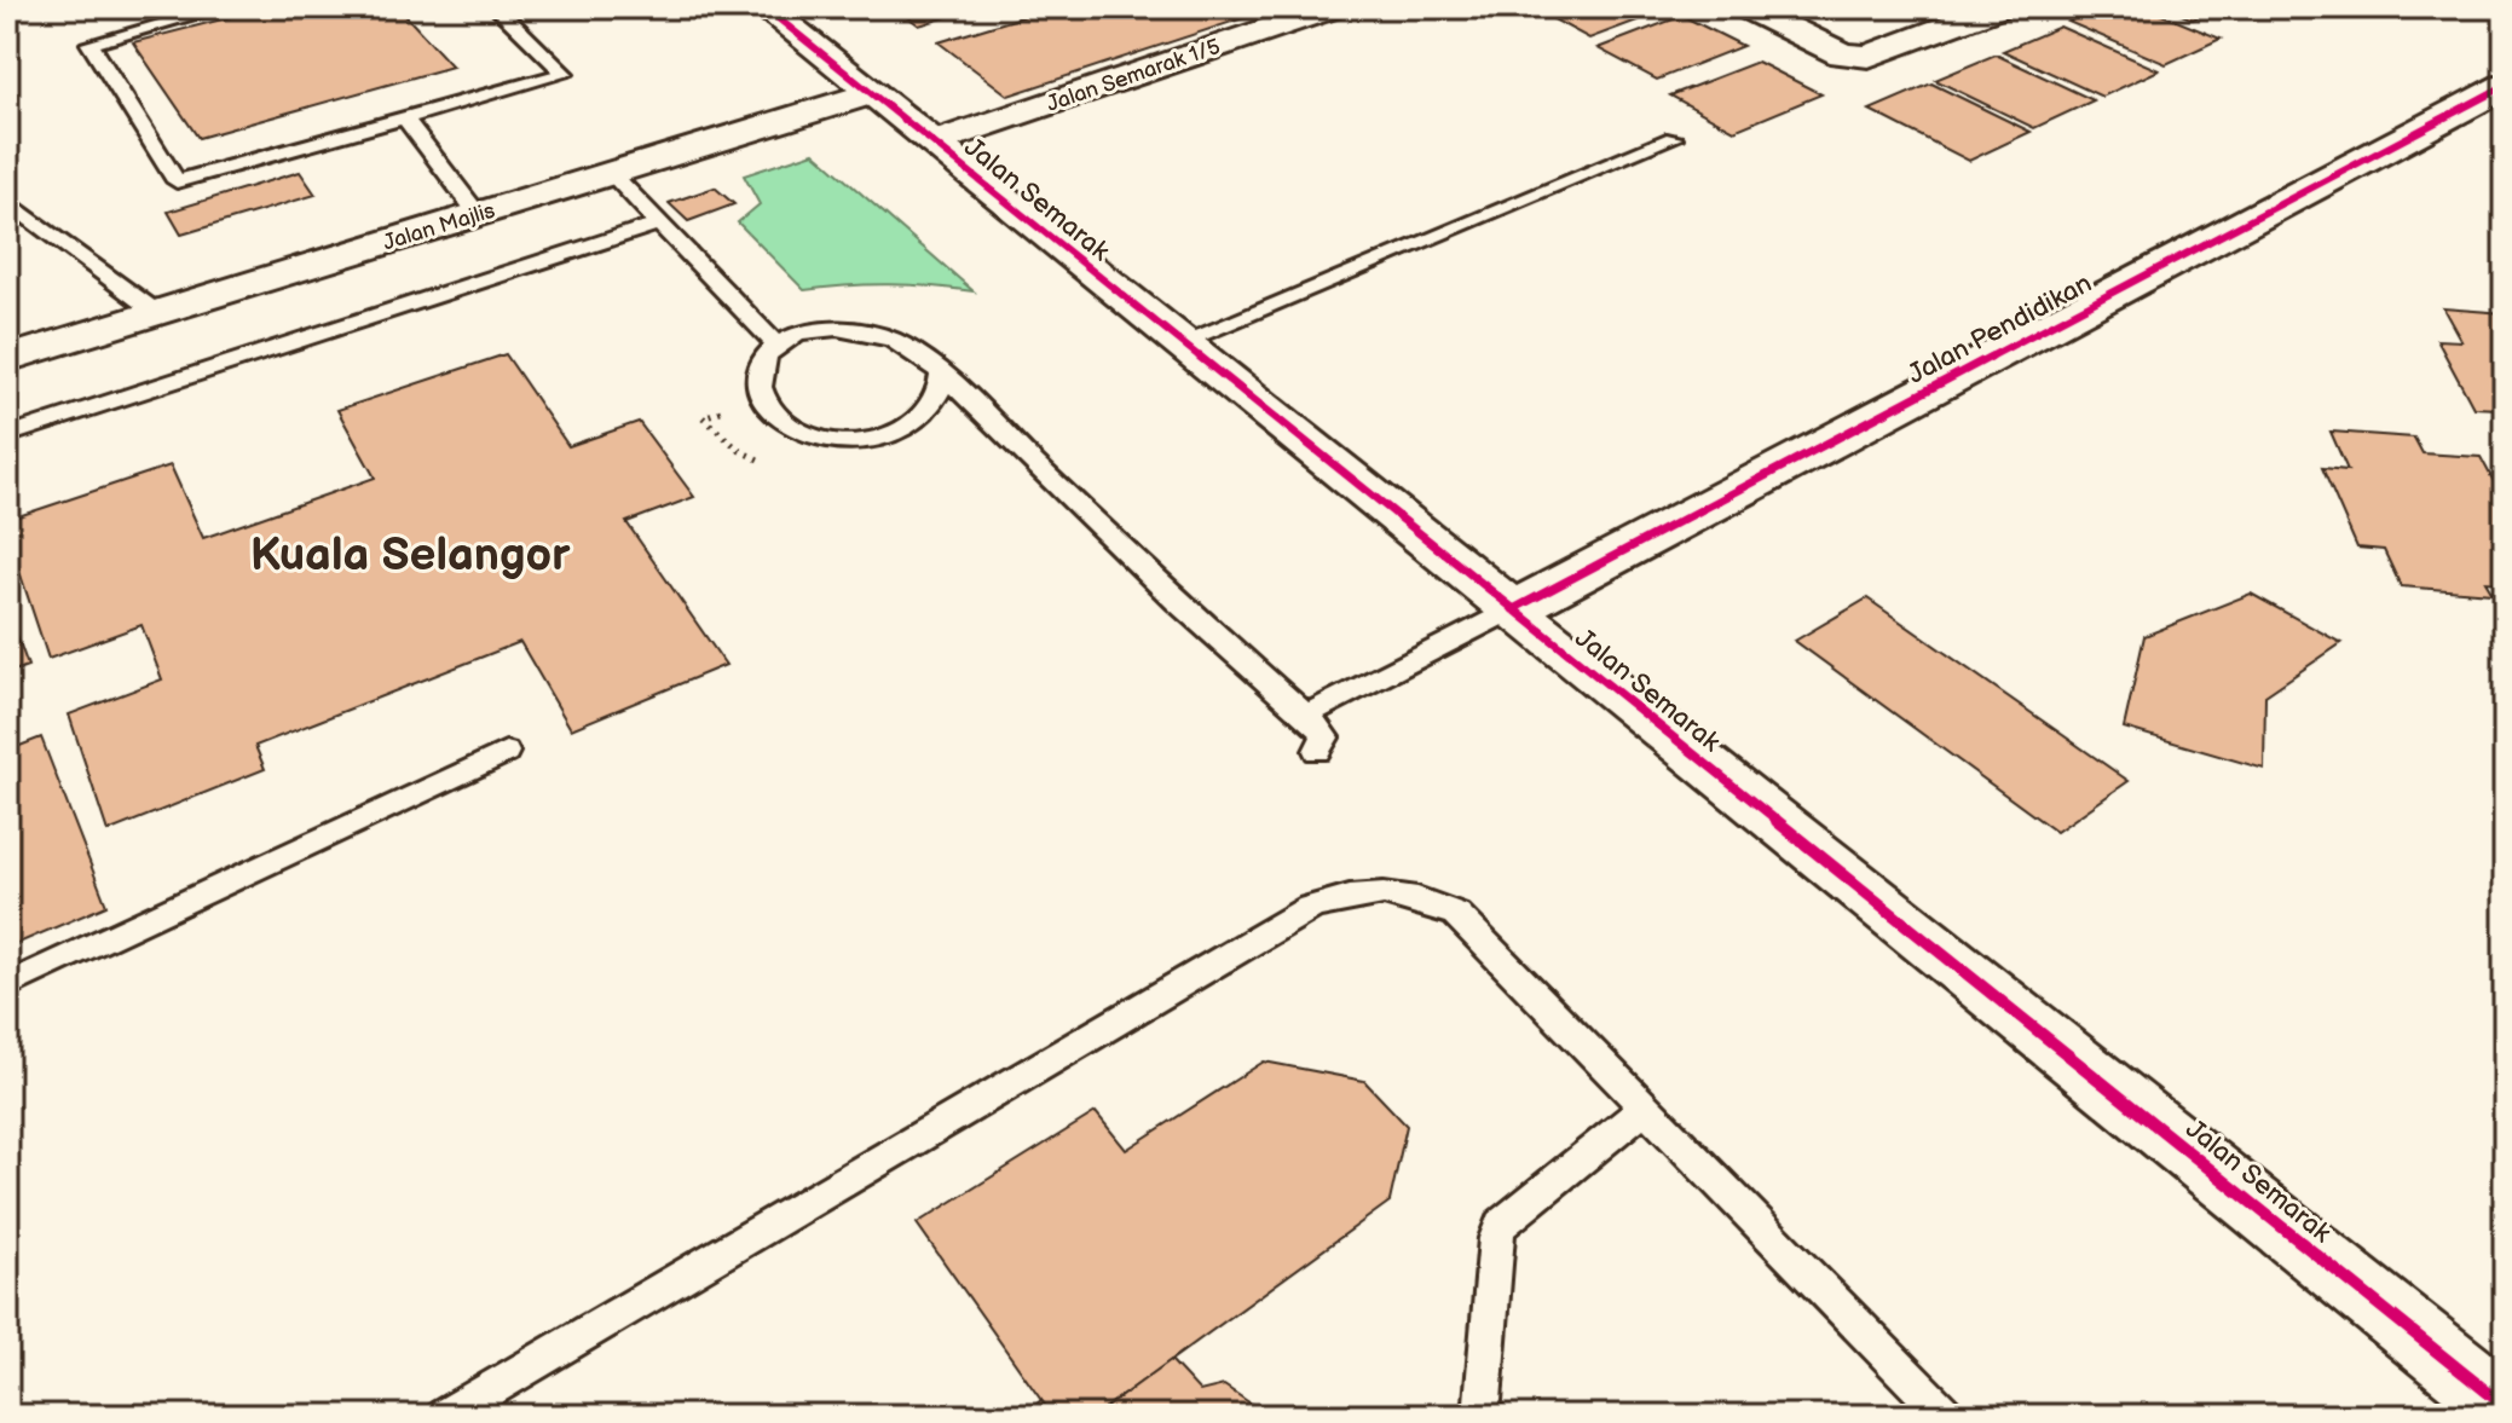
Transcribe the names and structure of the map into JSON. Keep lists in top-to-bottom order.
{
  "streets": {
    "street": [
      "Jalan Semarak 1/5",
      "Jalan Semarak",
      "Jalan Majlis",
      "Jalan Pendidikan"
    ]
  },
  "crossings": [
    ["Jalan Semarak 1/5", "Jalan Semarak"],
    ["Jalan Semarak", "Jalan Majlis"],
    ["Jalan Semarak", "Jalan Pendidikan"]
  ],
  "districts": ["Kuala Selangor"]
}
